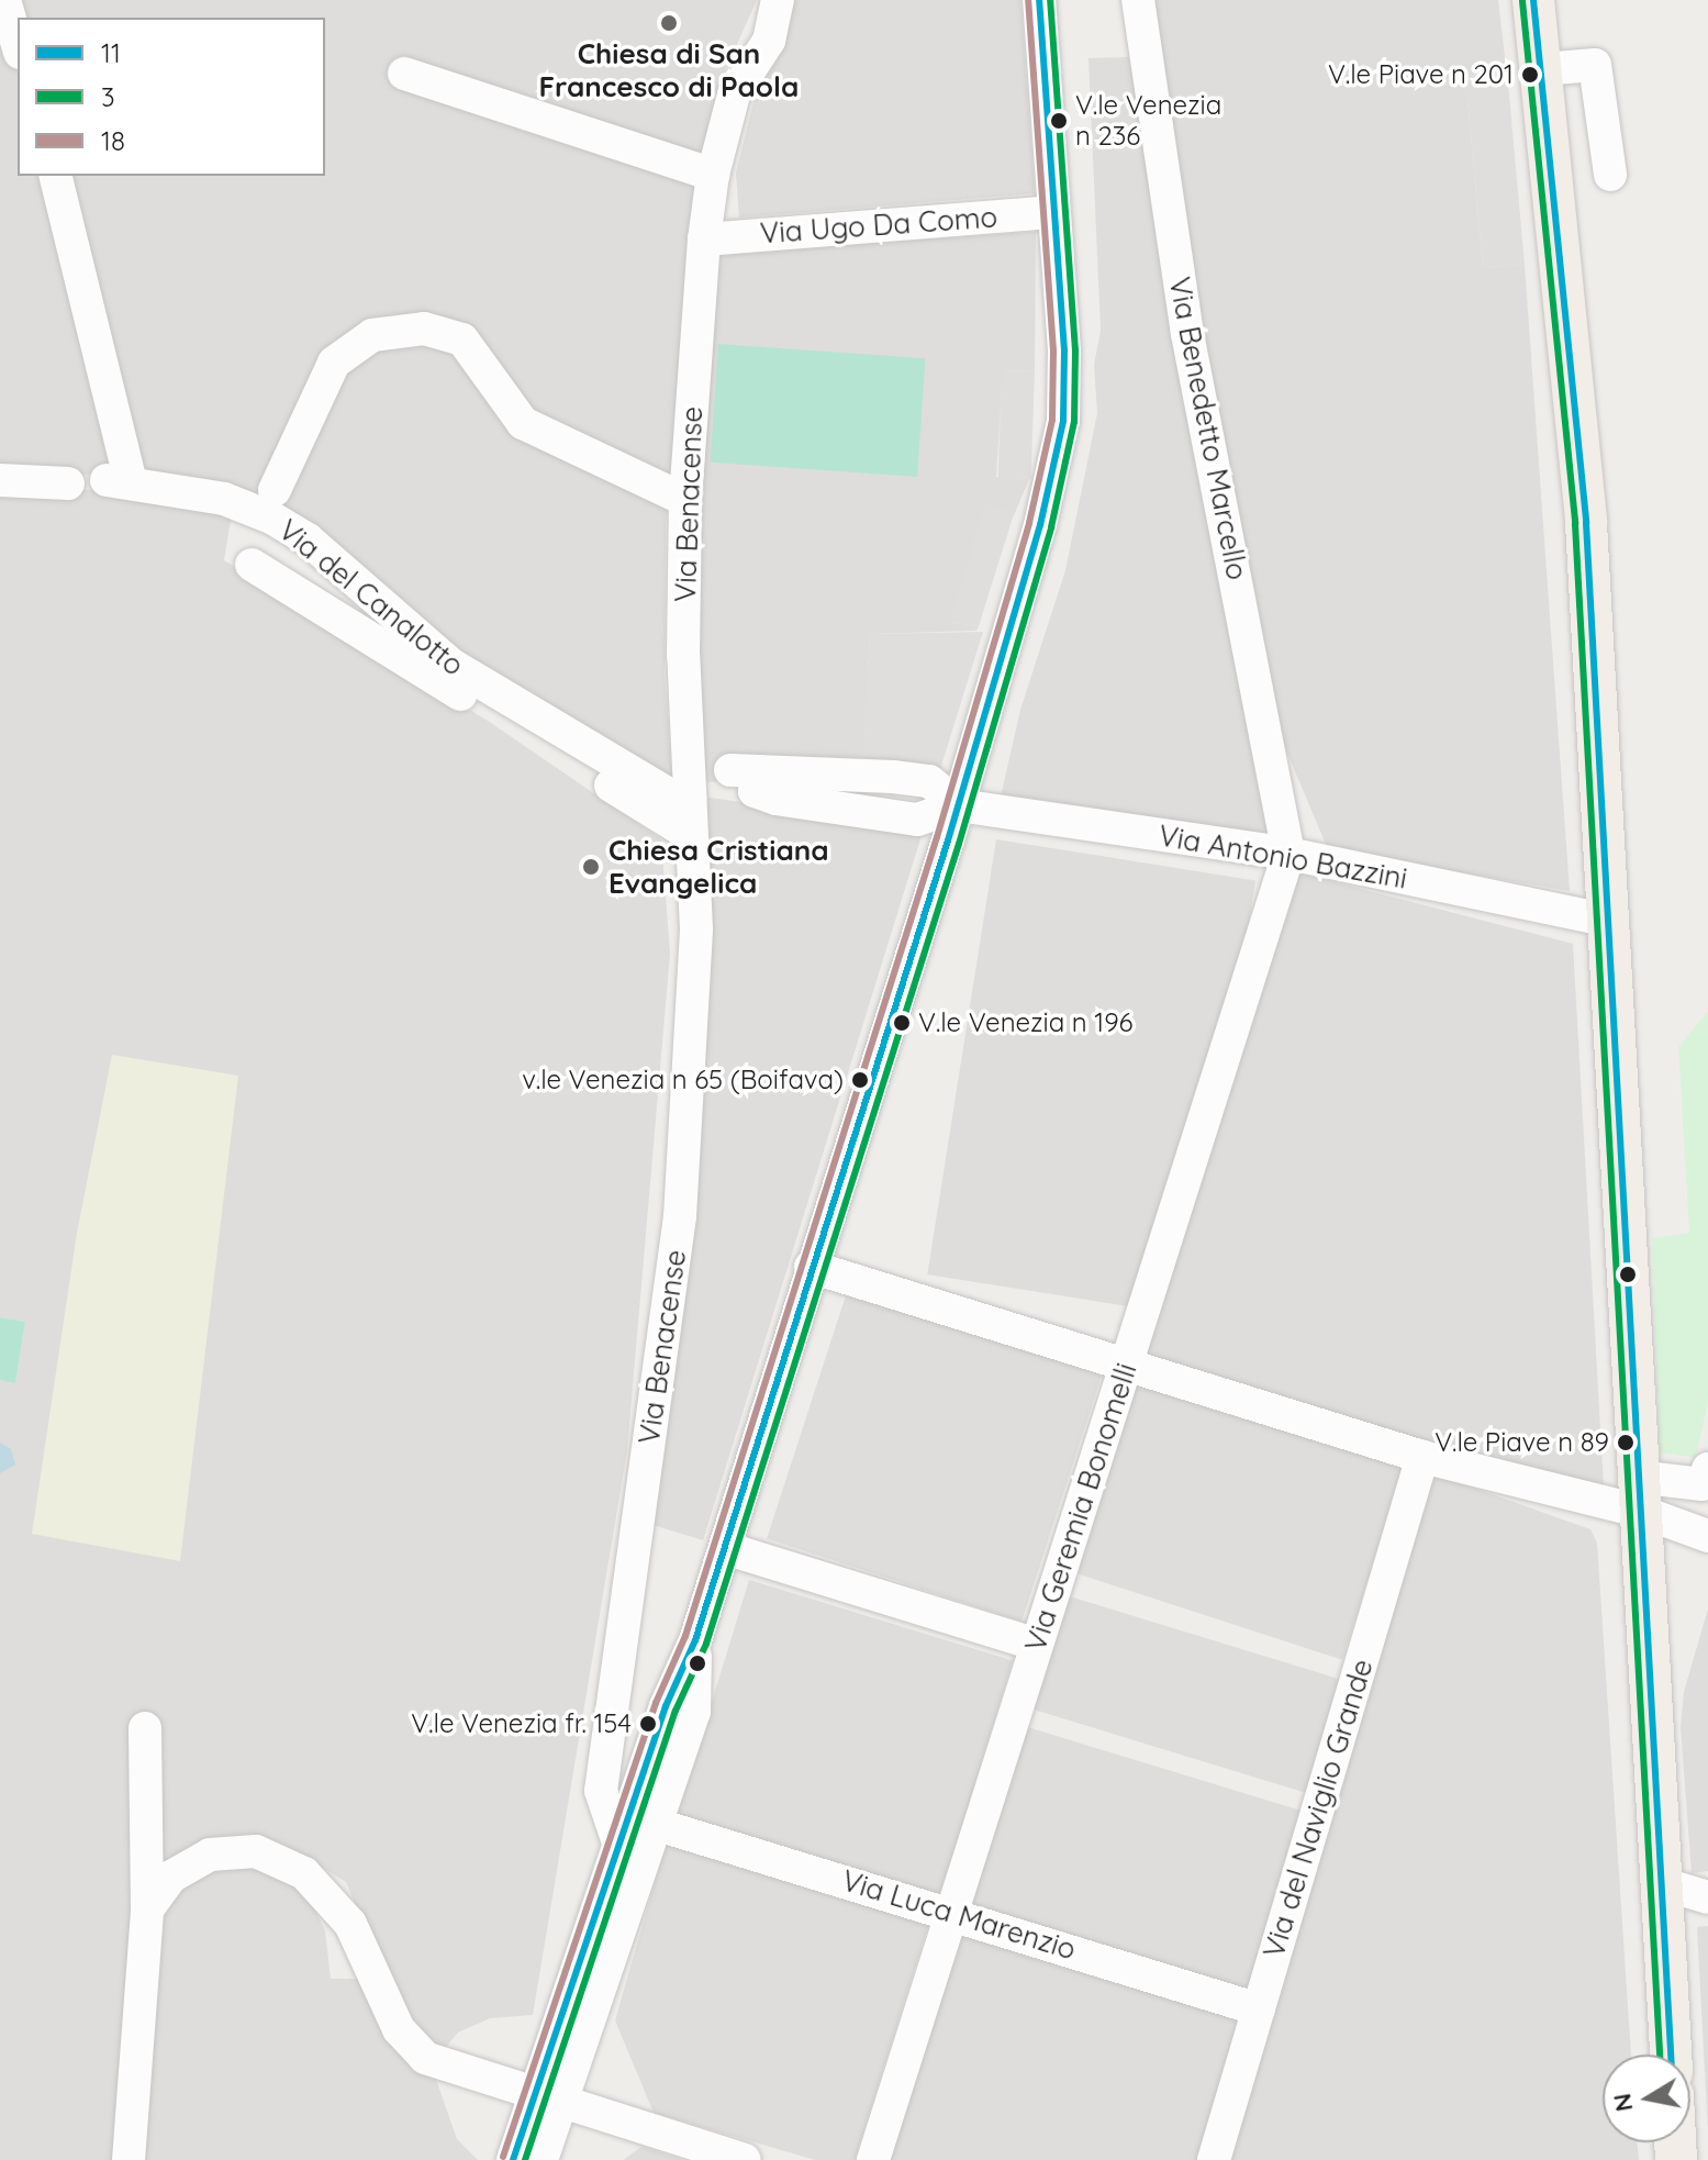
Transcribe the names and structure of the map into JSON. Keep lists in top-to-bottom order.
{
  "streets": {
    "street": [
      "Via Ugo Da Como",
      "Via Benedetto Marcello",
      "Via Benacense",
      "Via del Canalotto",
      "Via Antonio Bazzini",
      "Via Geremia Bonomelli",
      "Via del Naviglio Grande",
      "Via Luca Marenzio"
    ]
  },
  "crossings": [
    ["Via Ugo Da Como", "Via Benacense"],
    ["Via Benedetto Marcello", "Via Antonio Bazzini"],
    ["Via Benedetto Marcello", "Via Geremia Bonomelli"],
    ["Via Benacense", "Via del Canalotto"],
    ["Via Antonio Bazzini", "Via Geremia Bonomelli"],
    ["Via Geremia Bonomelli", "Via Luca Marenzio"],
    ["Via del Naviglio Grande", "Via Luca Marenzio"]
  ],
  "places": [
    "Chiesa di San Francesco di Paola",
    "V.le Piave n 201",
    "V.le Venezia n 236",
    "Chiesa Cristiana Evangelica",
    "V.le Venezia n 196",
    "v.le Venezia n 65 (Boifava)",
    "V.le Piave n 89",
    "V.le Venezia fr. 154"
  ],
  "lines": ["transit line 11", "transit line 3", "transit line 18"],
  "legend": ["11", "3", "18"],
  "north": "left"
}
